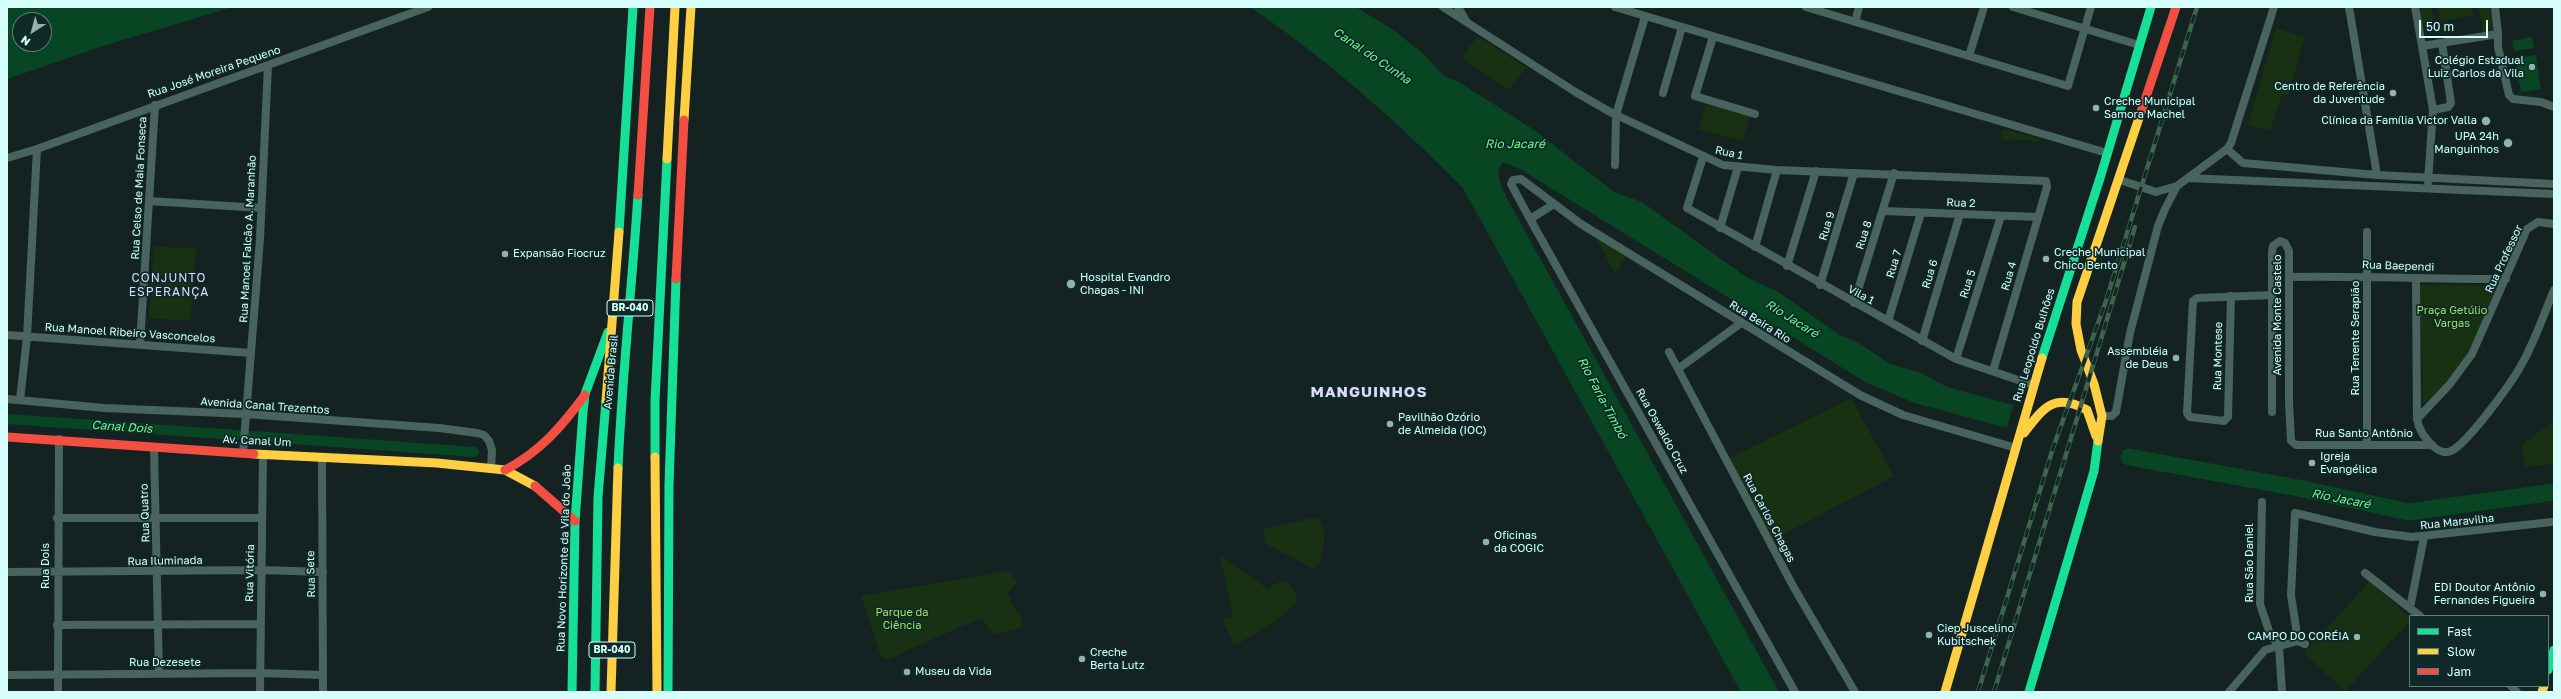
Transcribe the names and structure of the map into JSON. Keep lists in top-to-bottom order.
{
  "streets": {
    "main road": [
      "BR-040",
      "Rua Leopoldo Bulhões",
      "Avenida Brasil",
      "Av. Canal Um",
      "Rua Novo Horizonte da Vila do João"
    ],
    "street": [
      "Rua José Moreira Pequeno",
      "Rua 1",
      "Rua Celso de Maia Fonseca",
      "Rua 2",
      "Rua 9",
      "Rua 8",
      "Rua Manoel Falcão A. Maranhão",
      "Rua Professor",
      "Rua 7",
      "Rua Baependi",
      "Rua 6",
      "Rua 4",
      "Rua 5",
      "Vila 1",
      "Avenida Monte Castelo",
      "Rua Beira Rio",
      "Rua Manoel Ribeiro Vasconcelos",
      "Rua Tenente Serapião",
      "Rua Montese",
      "Avenida Canal Trezentos",
      "Rua Oswaldo Cruz",
      "Rua Santo Antônio",
      "Rua Quatro",
      "Rua Carlos Chagas",
      "Rua Maravilha",
      "Rua Iluminada",
      "Rua São Daniel",
      "Rua Dois",
      "Rua Vitória",
      "Rua Sete",
      "Rua Dezesete"
    ]
  },
  "crossings": [
    ["Rua José Moreira Pequeno", "Rua Celso de Maia Fonseca"],
    ["Rua José Moreira Pequeno", "Rua Manoel Falcão A. Maranhão"],
    ["Rua 1", "Rua 9"],
    ["Rua 1", "Rua 8"],
    ["Rua 1", "Rua 4"],
    ["Rua 1", "Vila 1"],
    ["Rua Celso de Maia Fonseca", "Rua Manoel Ribeiro Vasconcelos"],
    ["Rua 2", "Rua 8"],
    ["Rua 2", "Rua 7"],
    ["Rua 2", "Rua 6"],
    ["Rua 2", "Rua 4"],
    ["Rua 2", "Rua 5"],
    ["Rua 9", "Vila 1"],
    ["Rua 8", "Vila 1"],
    ["Rua Manoel Falcão A. Maranhão", "Rua Manoel Ribeiro Vasconcelos"],
    ["Rua Manoel Falcão A. Maranhão", "Avenida Canal Trezentos"],
    ["Rua Manoel Falcão A. Maranhão", "Av. Canal Um"],
    ["Rua Professor", "Rua Baependi"],
    ["Rua Professor", "Rua Santo Antônio"],
    ["Rua 7", "Vila 1"],
    ["Rua Baependi", "Avenida Monte Castelo"],
    ["Rua Baependi", "Rua Tenente Serapião"],
    ["Rua 6", "Vila 1"],
    ["Rua 4", "Vila 1"],
    ["Rua 5", "Vila 1"],
    ["Vila 1", "Rua Leopoldo Bulhões"],
    ["Avenida Monte Castelo", "Rua Santo Antônio"],
    ["Rua Beira Rio", "Rua Leopoldo Bulhões"],
    ["Rua Beira Rio", "Rua Oswaldo Cruz"],
    ["Rua Tenente Serapião", "Rua Santo Antônio"],
    ["Avenida Brasil", "Rua Novo Horizonte da Vila do João"],
    ["Avenida Canal Trezentos", "Av. Canal Um"],
    ["Av. Canal Um", "Rua Quatro"],
    ["Av. Canal Um", "Rua Dois"],
    ["Av. Canal Um", "Rua Vitória"],
    ["Av. Canal Um", "Rua Sete"],
    ["Rua Quatro", "Rua Iluminada"],
    ["Rua Quatro", "Rua Dezesete"],
    ["Rua Maravilha", "Rua São Daniel"],
    ["Rua Iluminada", "Rua Dois"],
    ["Rua Iluminada", "Rua Vitória"],
    ["Rua Iluminada", "Rua Sete"],
    ["Rua Dois", "Rua Dezesete"],
    ["Rua Vitória", "Rua Dezesete"],
    ["Rua Sete", "Rua Dezesete"]
  ],
  "districts": ["CONJUNTO ESPERANÇA", "MANGUINHOS"],
  "water": [
    "Canal do Cunha",
    "Rio Jacaré",
    "Rio Faria-Timbó",
    "Canal Dois"
  ],
  "parks": ["Praça Getúlio Vargas", "Parque da Ciência"],
  "places": [
    "Colégio Estadual Luiz Carlos da Vila",
    "Centro de Referência da Juventude",
    "Creche Municipal Samora Machel",
    "Clínica da Família Victor Valla",
    "UPA 24h Manguinhos",
    "Expansão Fiocruz",
    "Creche Municipal Chico Bento",
    "Hospital Evandro Chagas - INI",
    "Assembléia de Deus",
    "Pavilhão Ozório de Almeida (IOC)",
    "Igreja Evangélica",
    "Oficinas da COGIC",
    "EDI Doutor Antônio Fernandes Figueira",
    "Ciep Juscelino Kubitschek",
    "CAMPO DO CORÉIA",
    "Creche Berta Lutz",
    "Museu da Vida"
  ],
  "legend": ["Fast", "Slow", "Jam"],
  "scale_bar": "50 m",
  "north": "bottom left"
}
